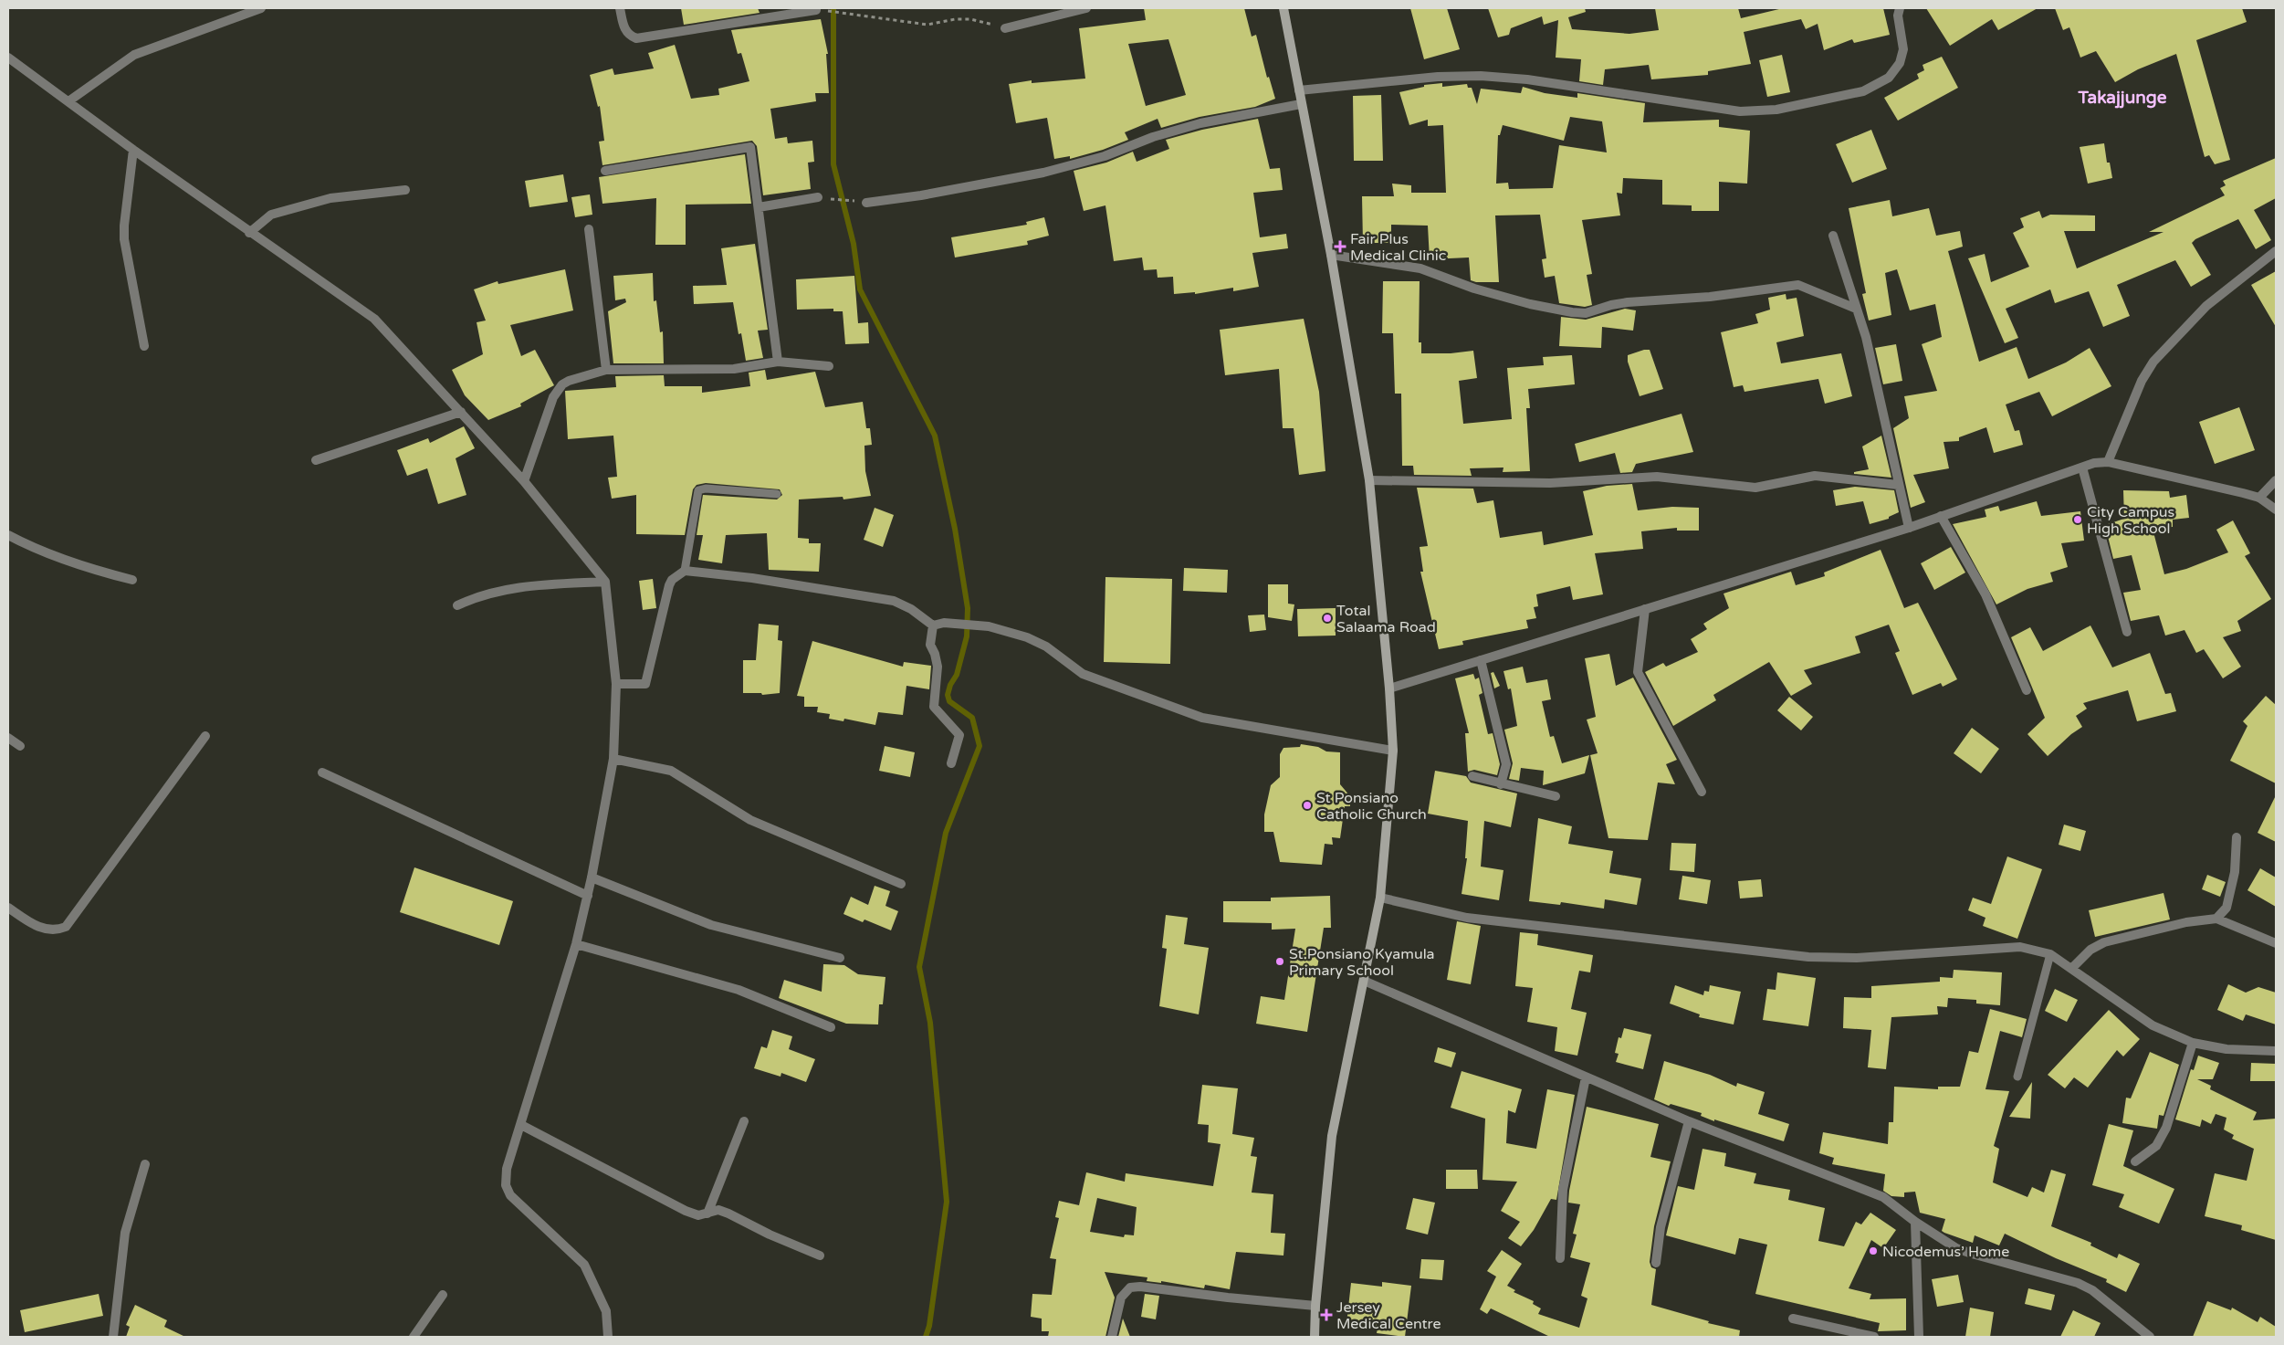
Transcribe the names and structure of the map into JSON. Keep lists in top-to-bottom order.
{
  "districts": ["Takajjunge"],
  "places": {
    "health": ["Fair Plus Medical Clinic", "Jersey Medical Centre"],
    "other": [
      "City Campus High School",
      "Total Salaama Road",
      "St Ponsiano Catholic Church",
      "St.Ponsiano Kyamula Primary School",
      "Nicodemus’ Home"
    ]
  }
}
